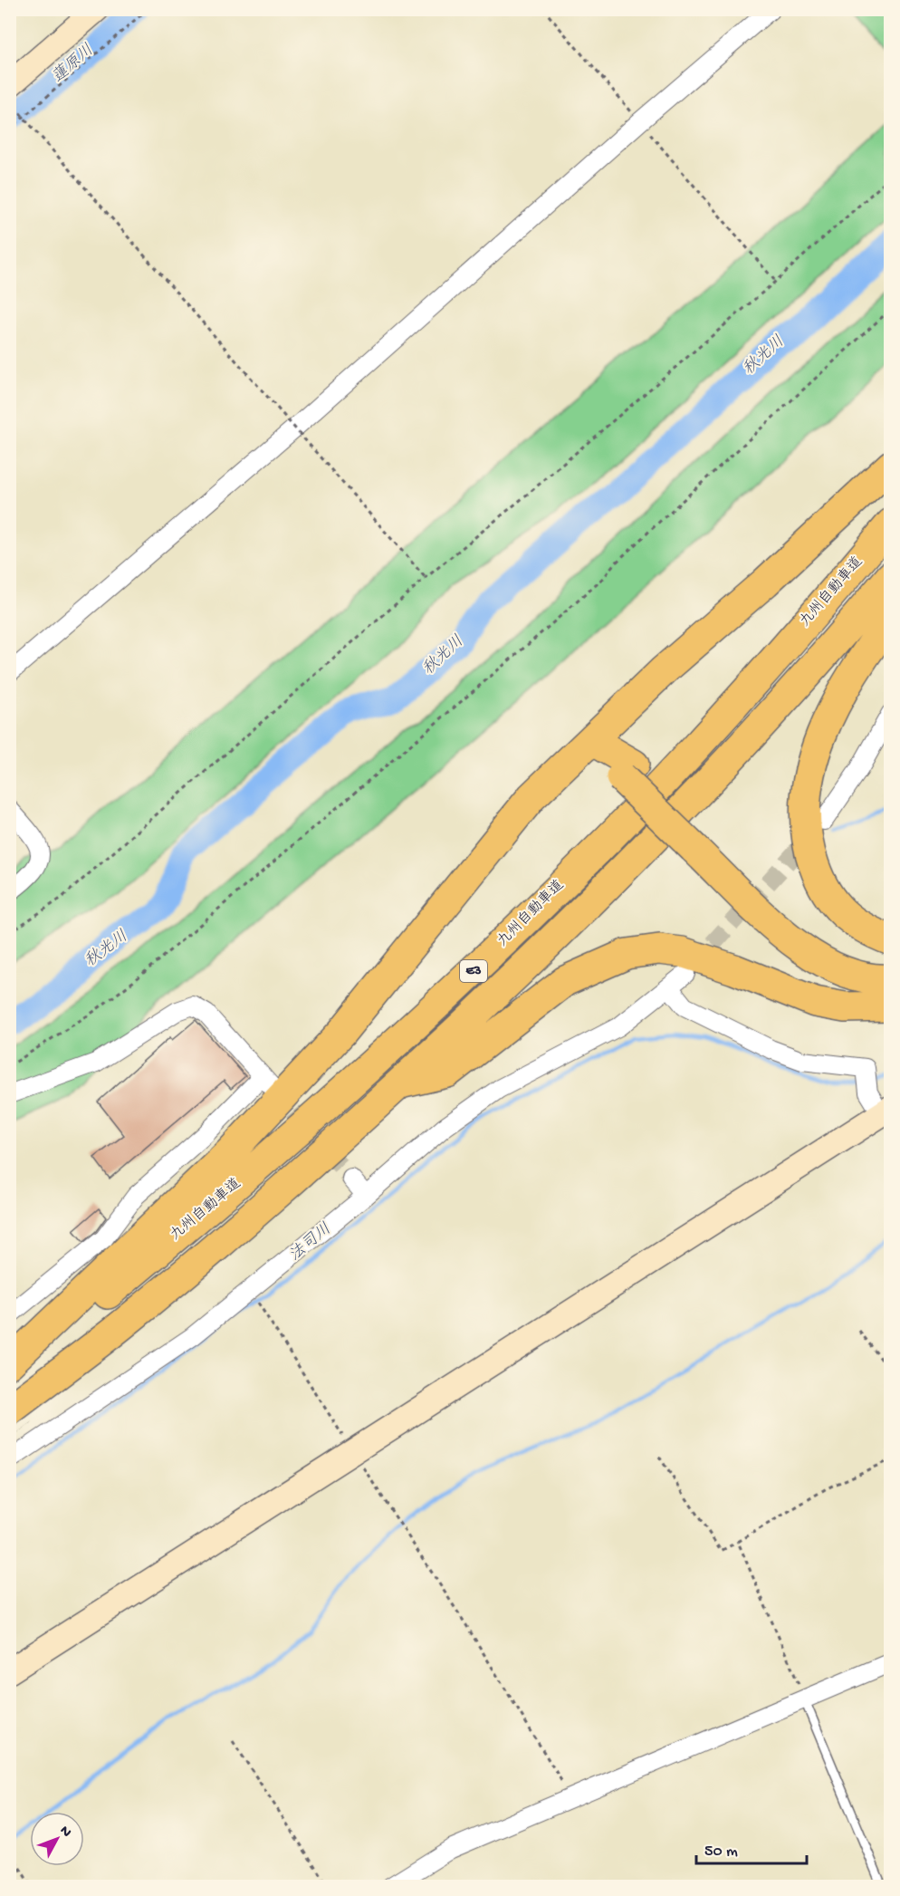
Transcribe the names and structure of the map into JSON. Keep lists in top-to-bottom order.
{
  "streets": {
    "highway": ["九州自動車道", "E3"]
  },
  "water": ["蓮原川", "秋光川", "法司川"],
  "scale_bar": "50 m",
  "north": "top right"
}
